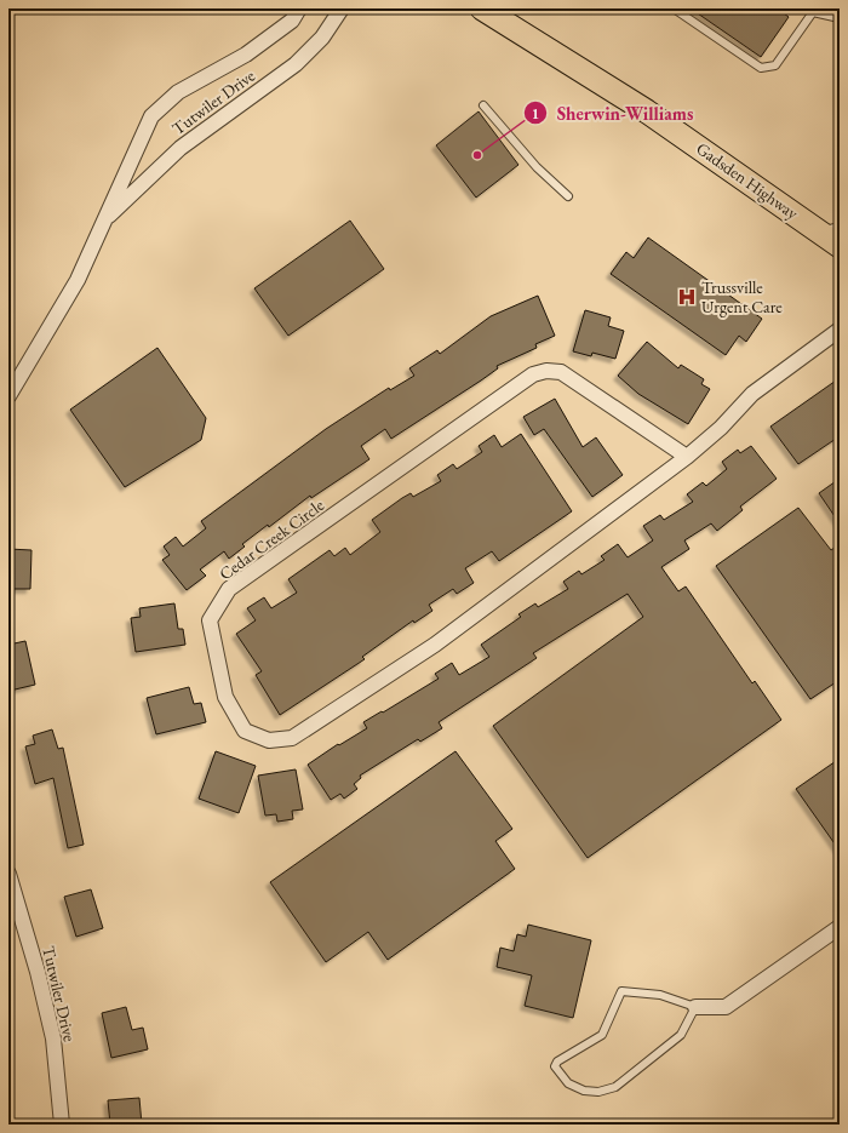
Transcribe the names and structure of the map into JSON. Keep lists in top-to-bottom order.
{
  "streets": {
    "main road": ["Gadsden Highway"],
    "street": ["Tutwiler Drive", "Cedar Creek Circle"]
  },
  "places": {
    "other": ["Sherwin-Williams"],
    "hospital": ["Trussville Urgent Care"]
  }
}
